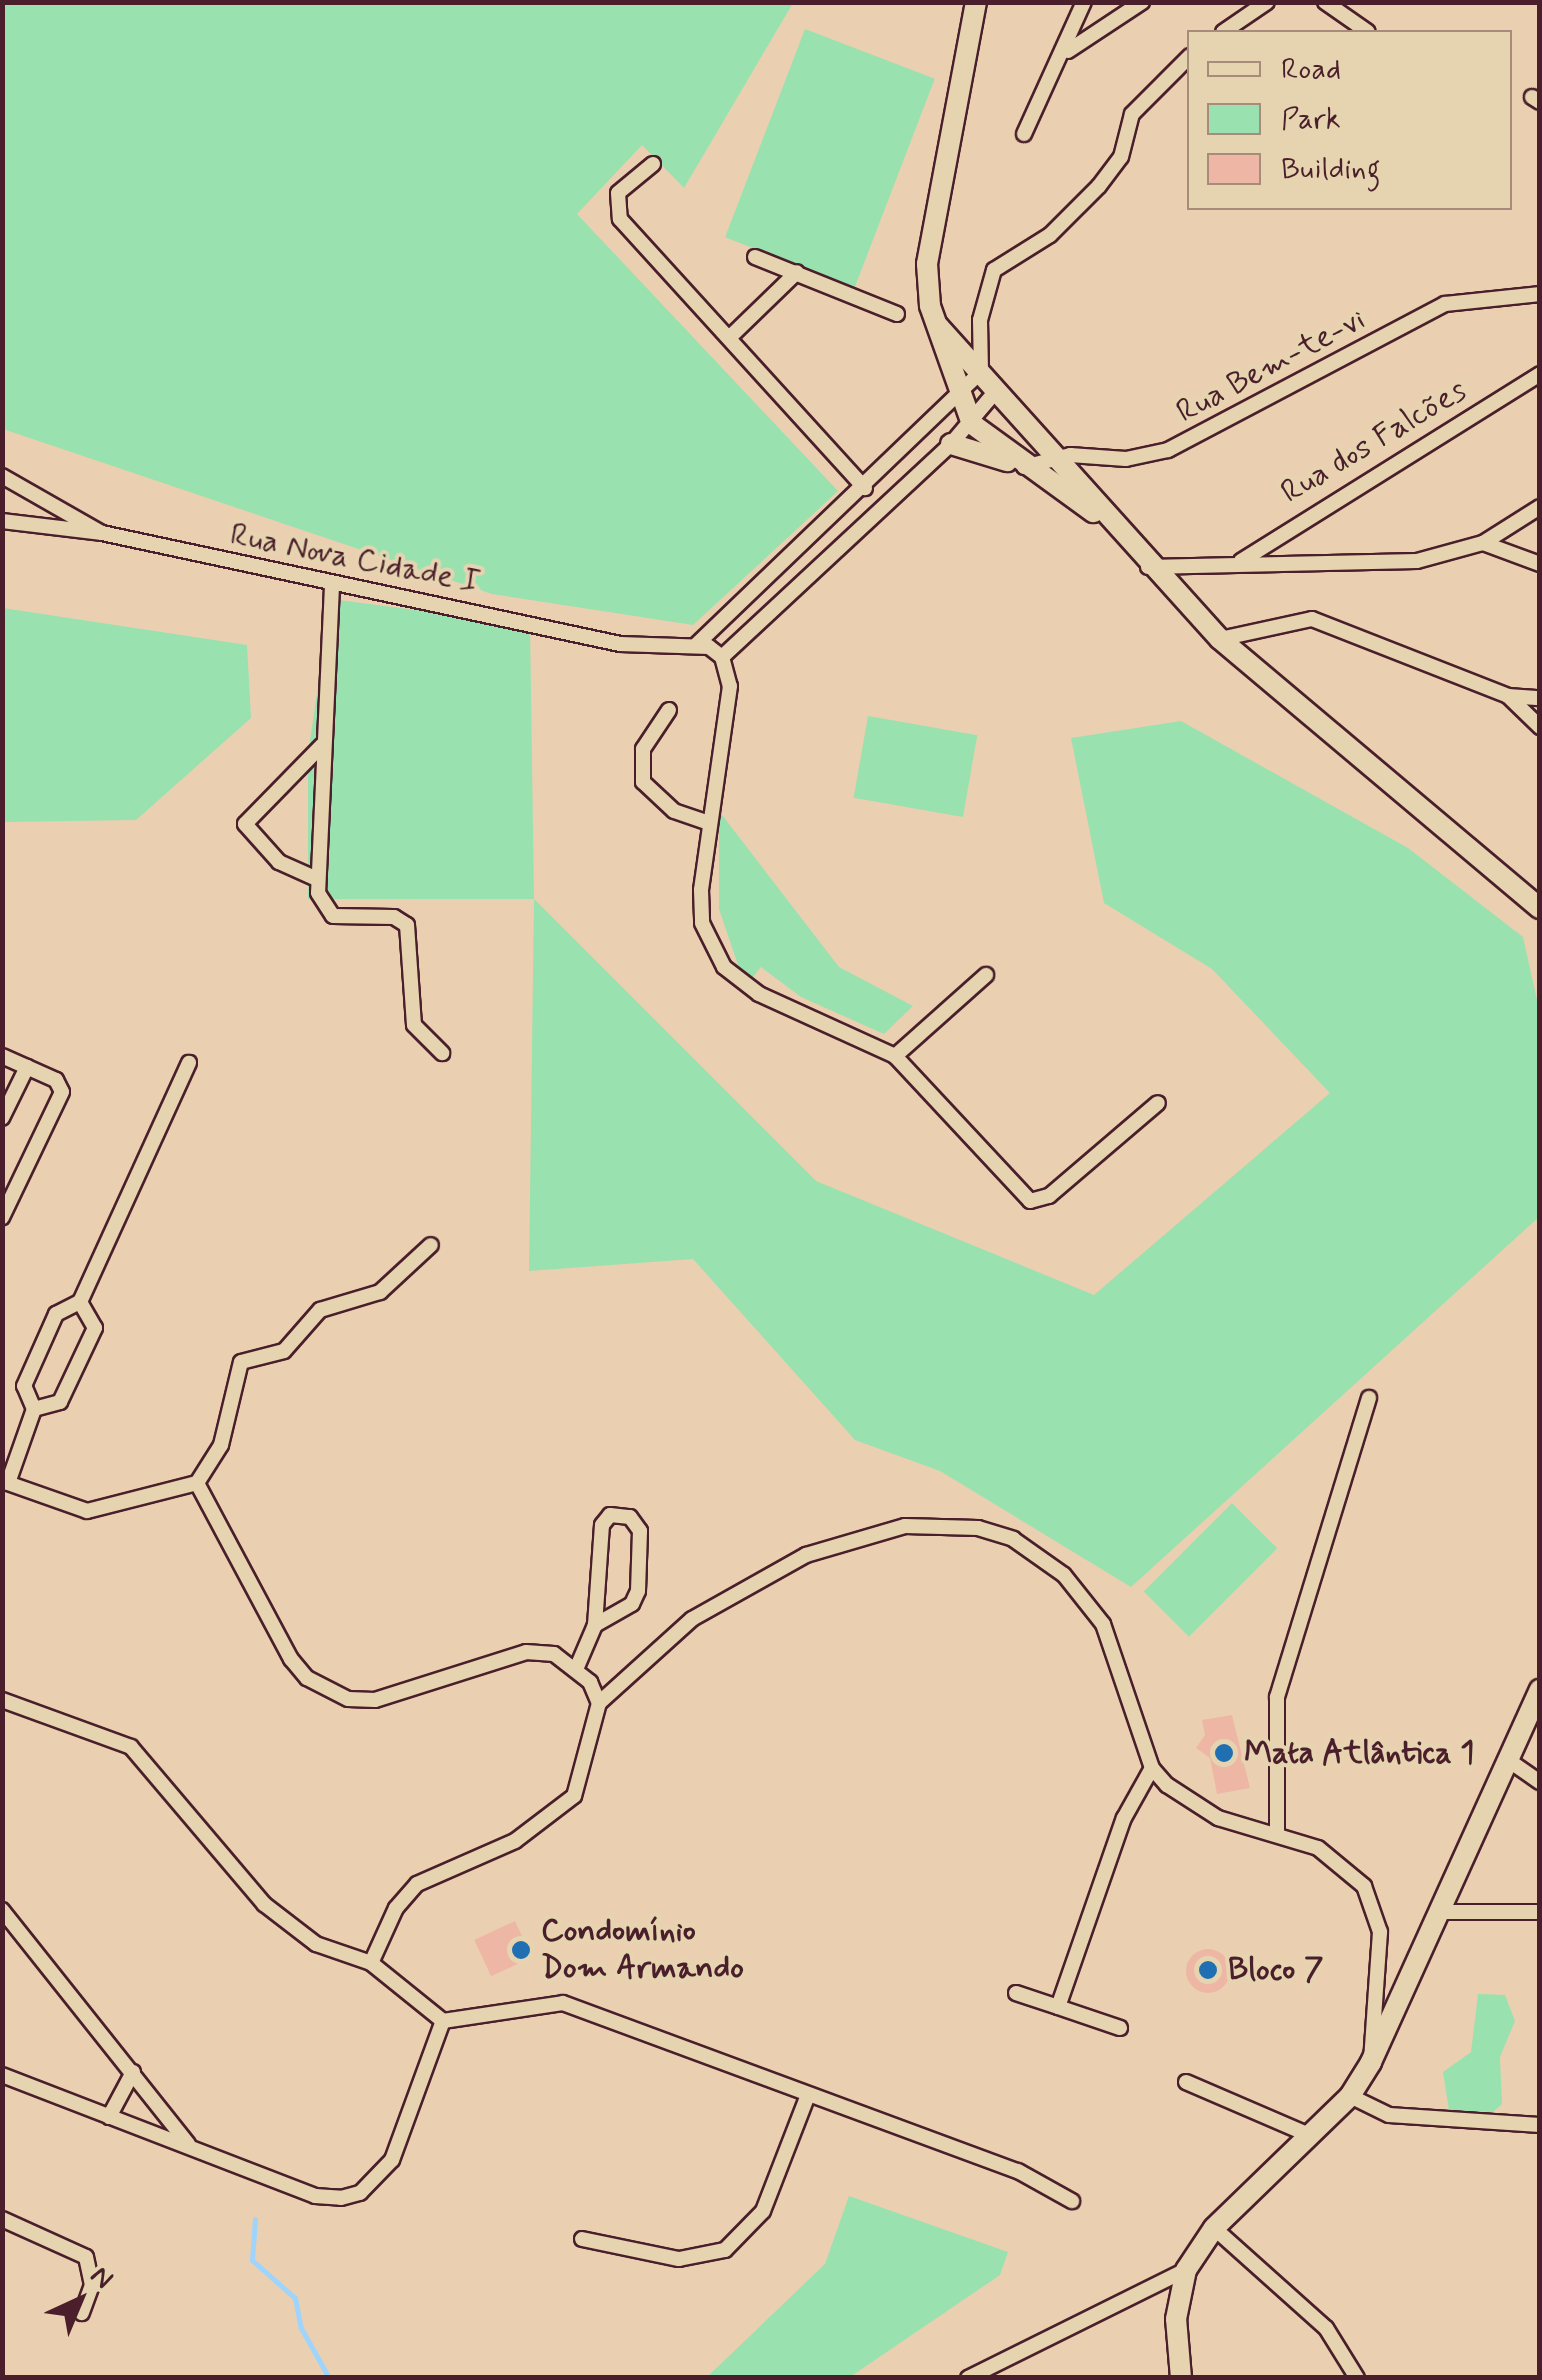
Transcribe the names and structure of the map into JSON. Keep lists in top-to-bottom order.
{
  "streets": {
    "street": ["Rua Bem-te-vi", "Rua dos Falcões", "Rua Nova Cidade I"]
  },
  "places": ["Mata Atlântica 1", "Condomínio Dom Armando", "Bloco 7"],
  "legend": ["Road", "Park", "Building"],
  "north": "top right"
}
